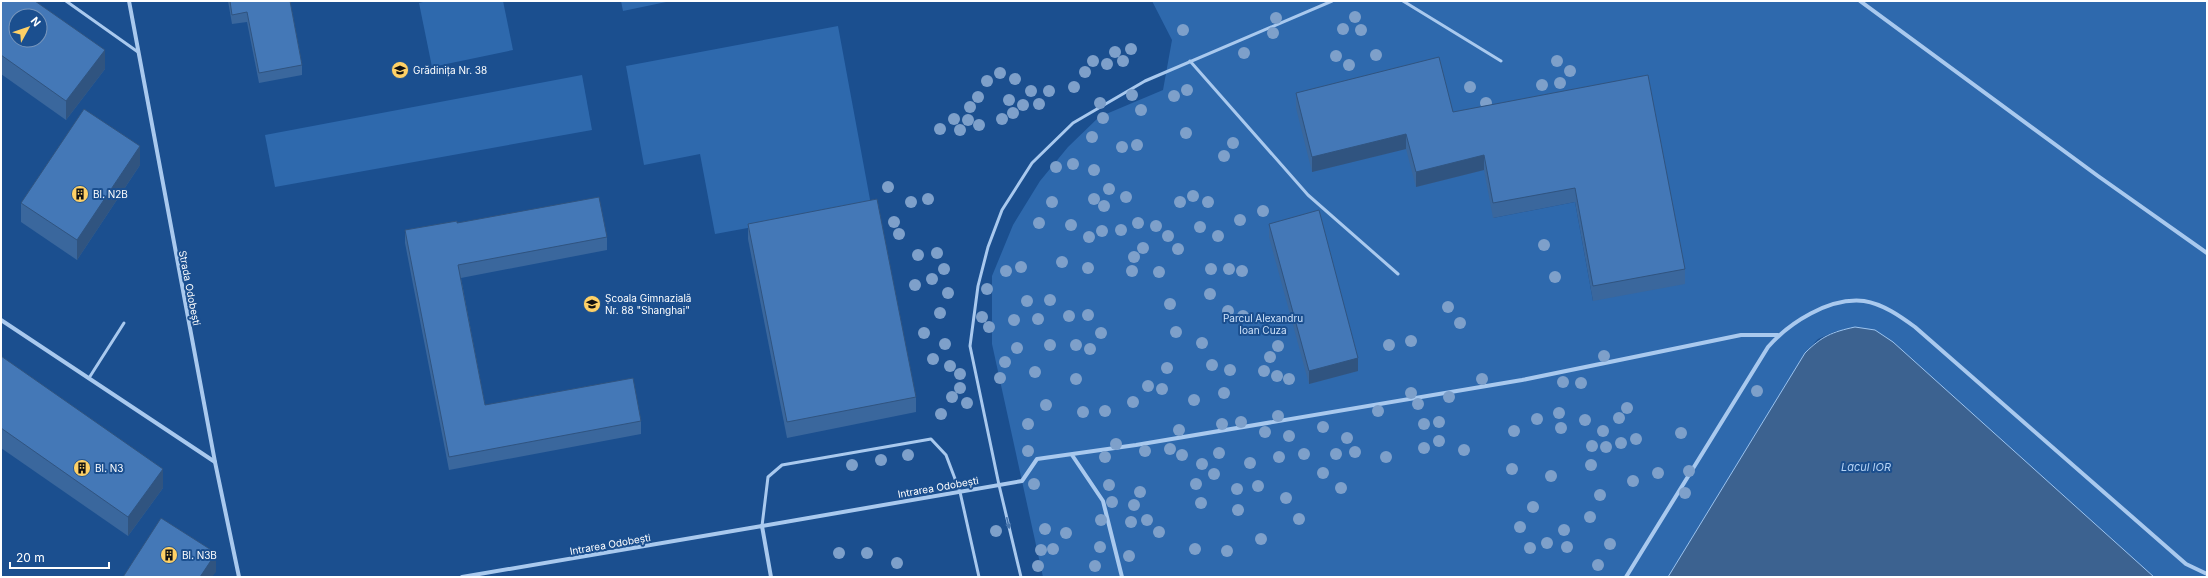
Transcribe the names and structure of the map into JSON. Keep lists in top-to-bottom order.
{
  "streets": {
    "street": ["Strada Odobești", "Intrarea Odobești"]
  },
  "water": ["Lacul IOR"],
  "parks": ["Parcul Alexandru Ioan Cuza"],
  "places": {
    "school or university": ["Grădinița Nr. 38", "Școala Gimnazială Nr. 88 \"Shanghai\""],
    "building": ["Bl. N2B", "Bl. N3", "Bl. N3B"]
  },
  "scale_bar": "20 m",
  "north": "top right"
}
